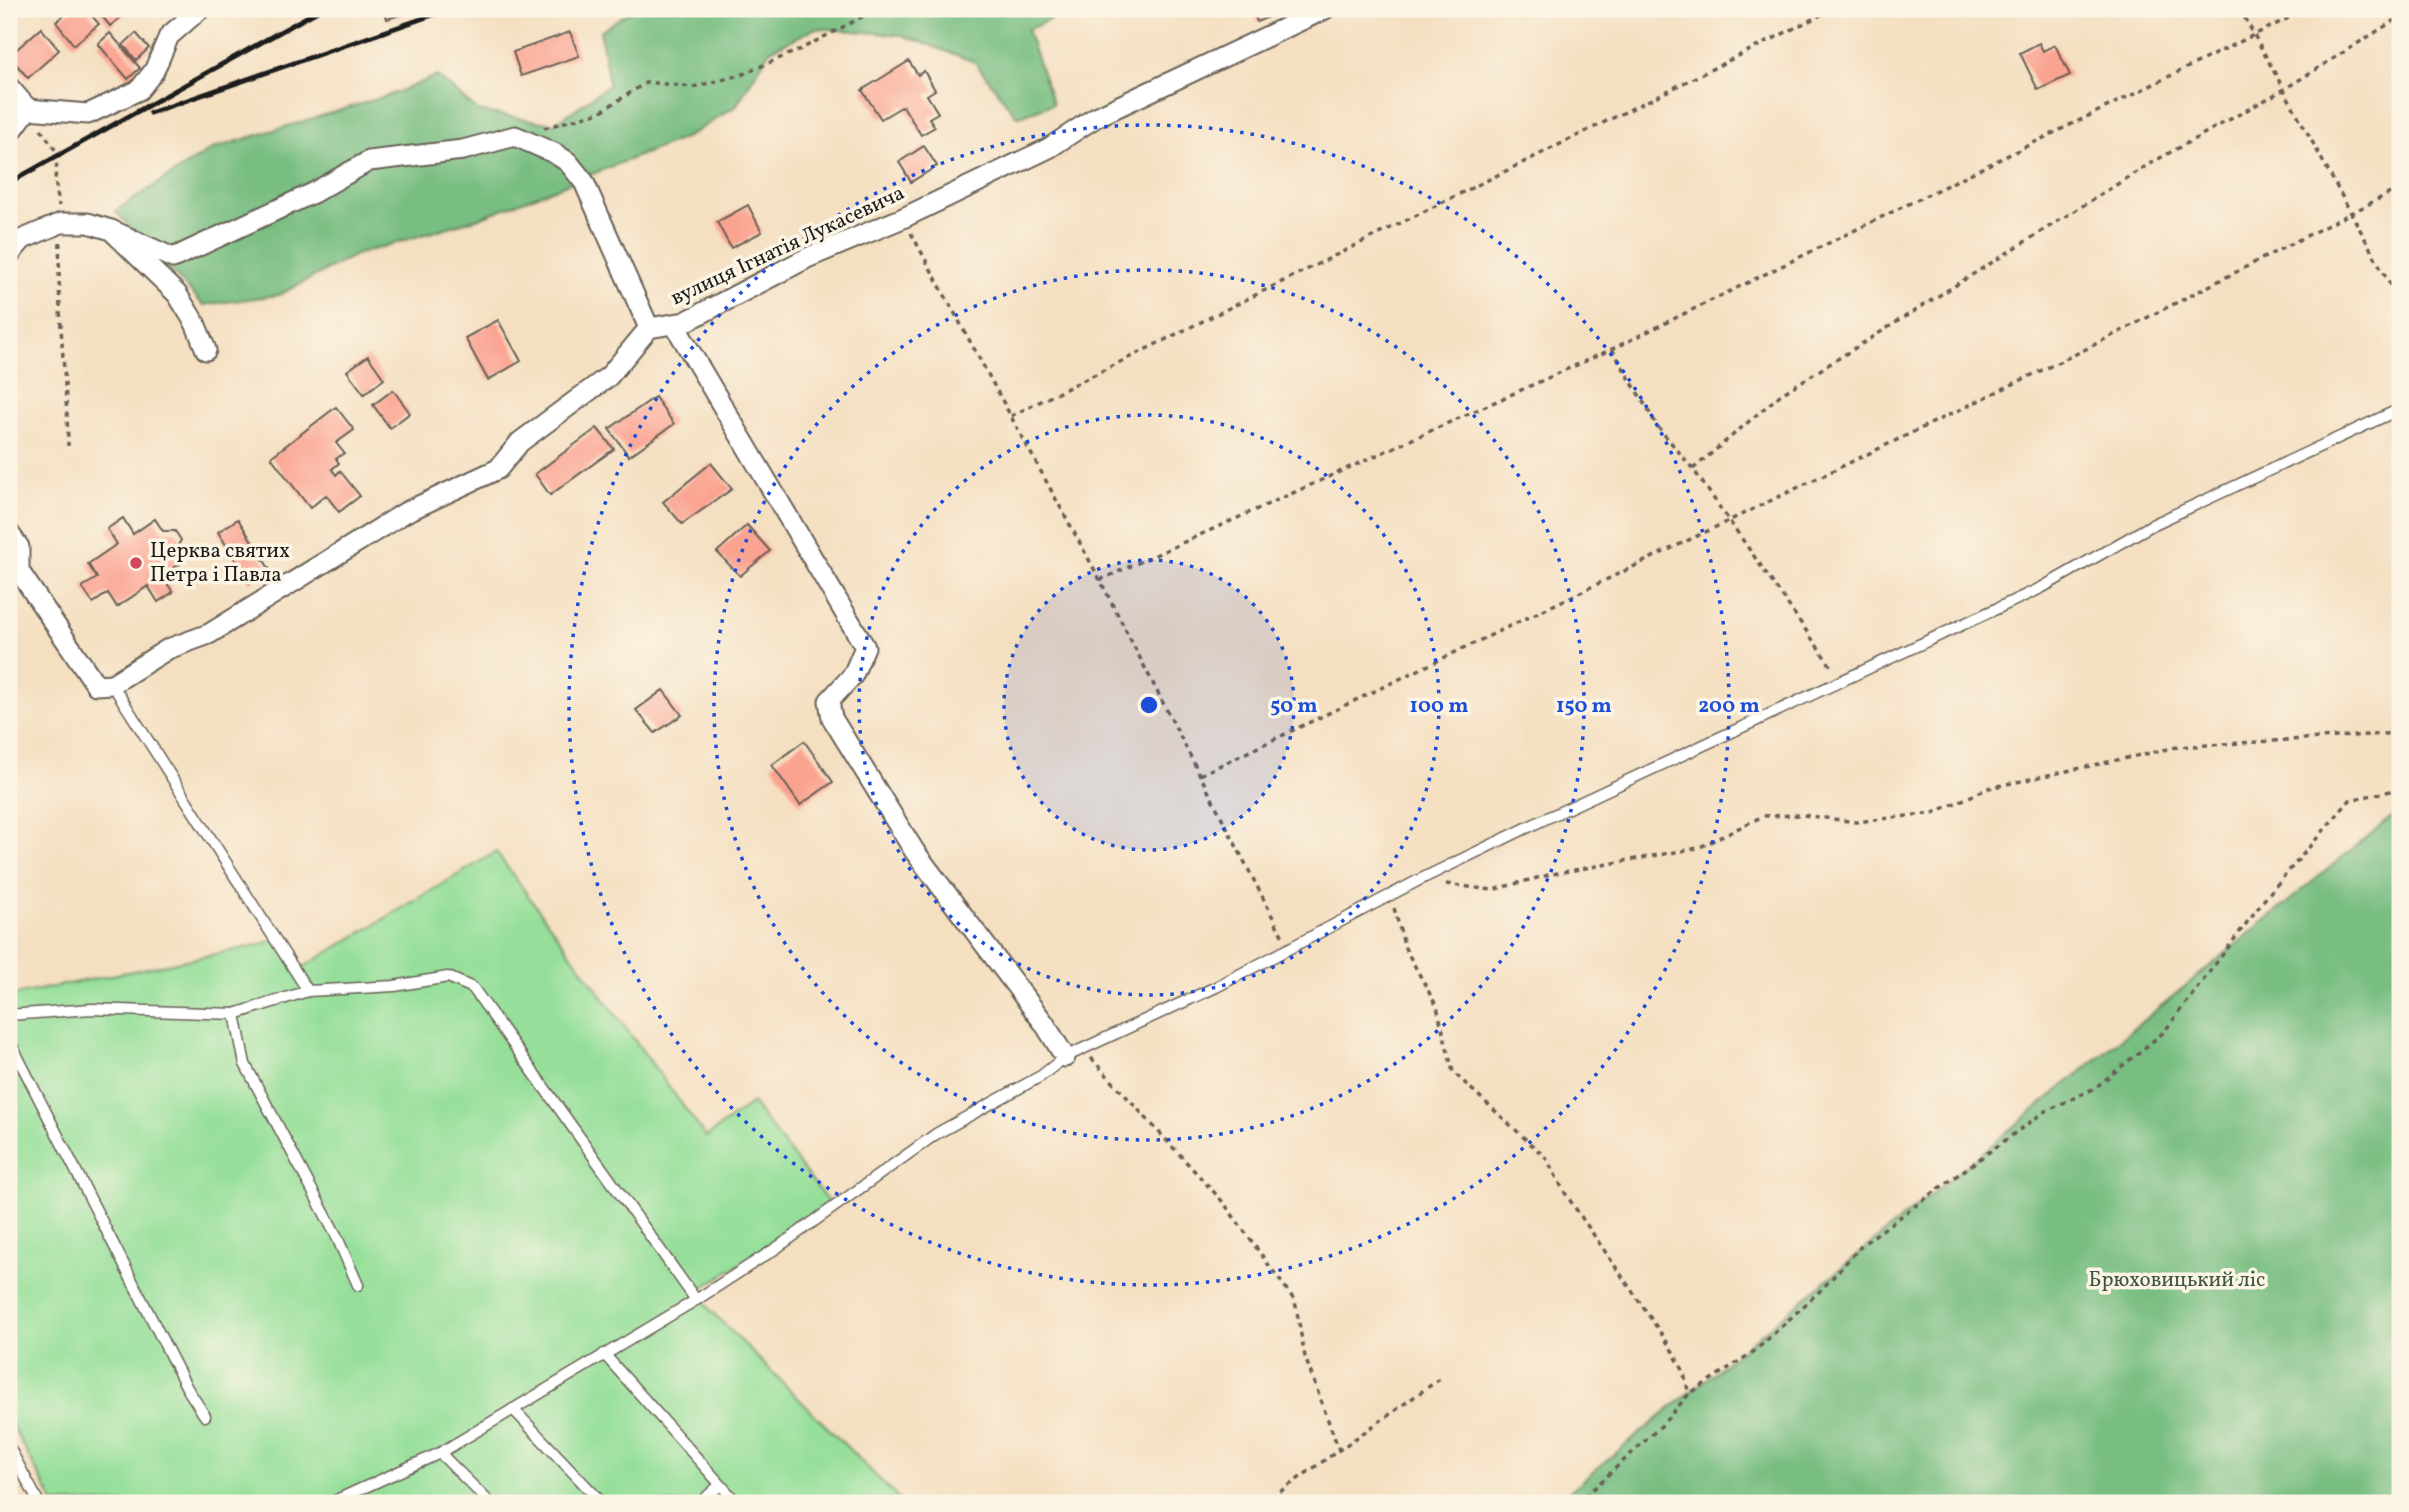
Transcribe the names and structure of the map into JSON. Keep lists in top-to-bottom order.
{
  "streets": {
    "street": ["вулиця Ігнатія Лукасевича"]
  },
  "parks": ["Брюховицький ліс"],
  "places": ["Церква святих Петра і Павла"],
  "rings": [
    "50 m",
    "100 m",
    "150 m",
    "200 m"
  ]
}
